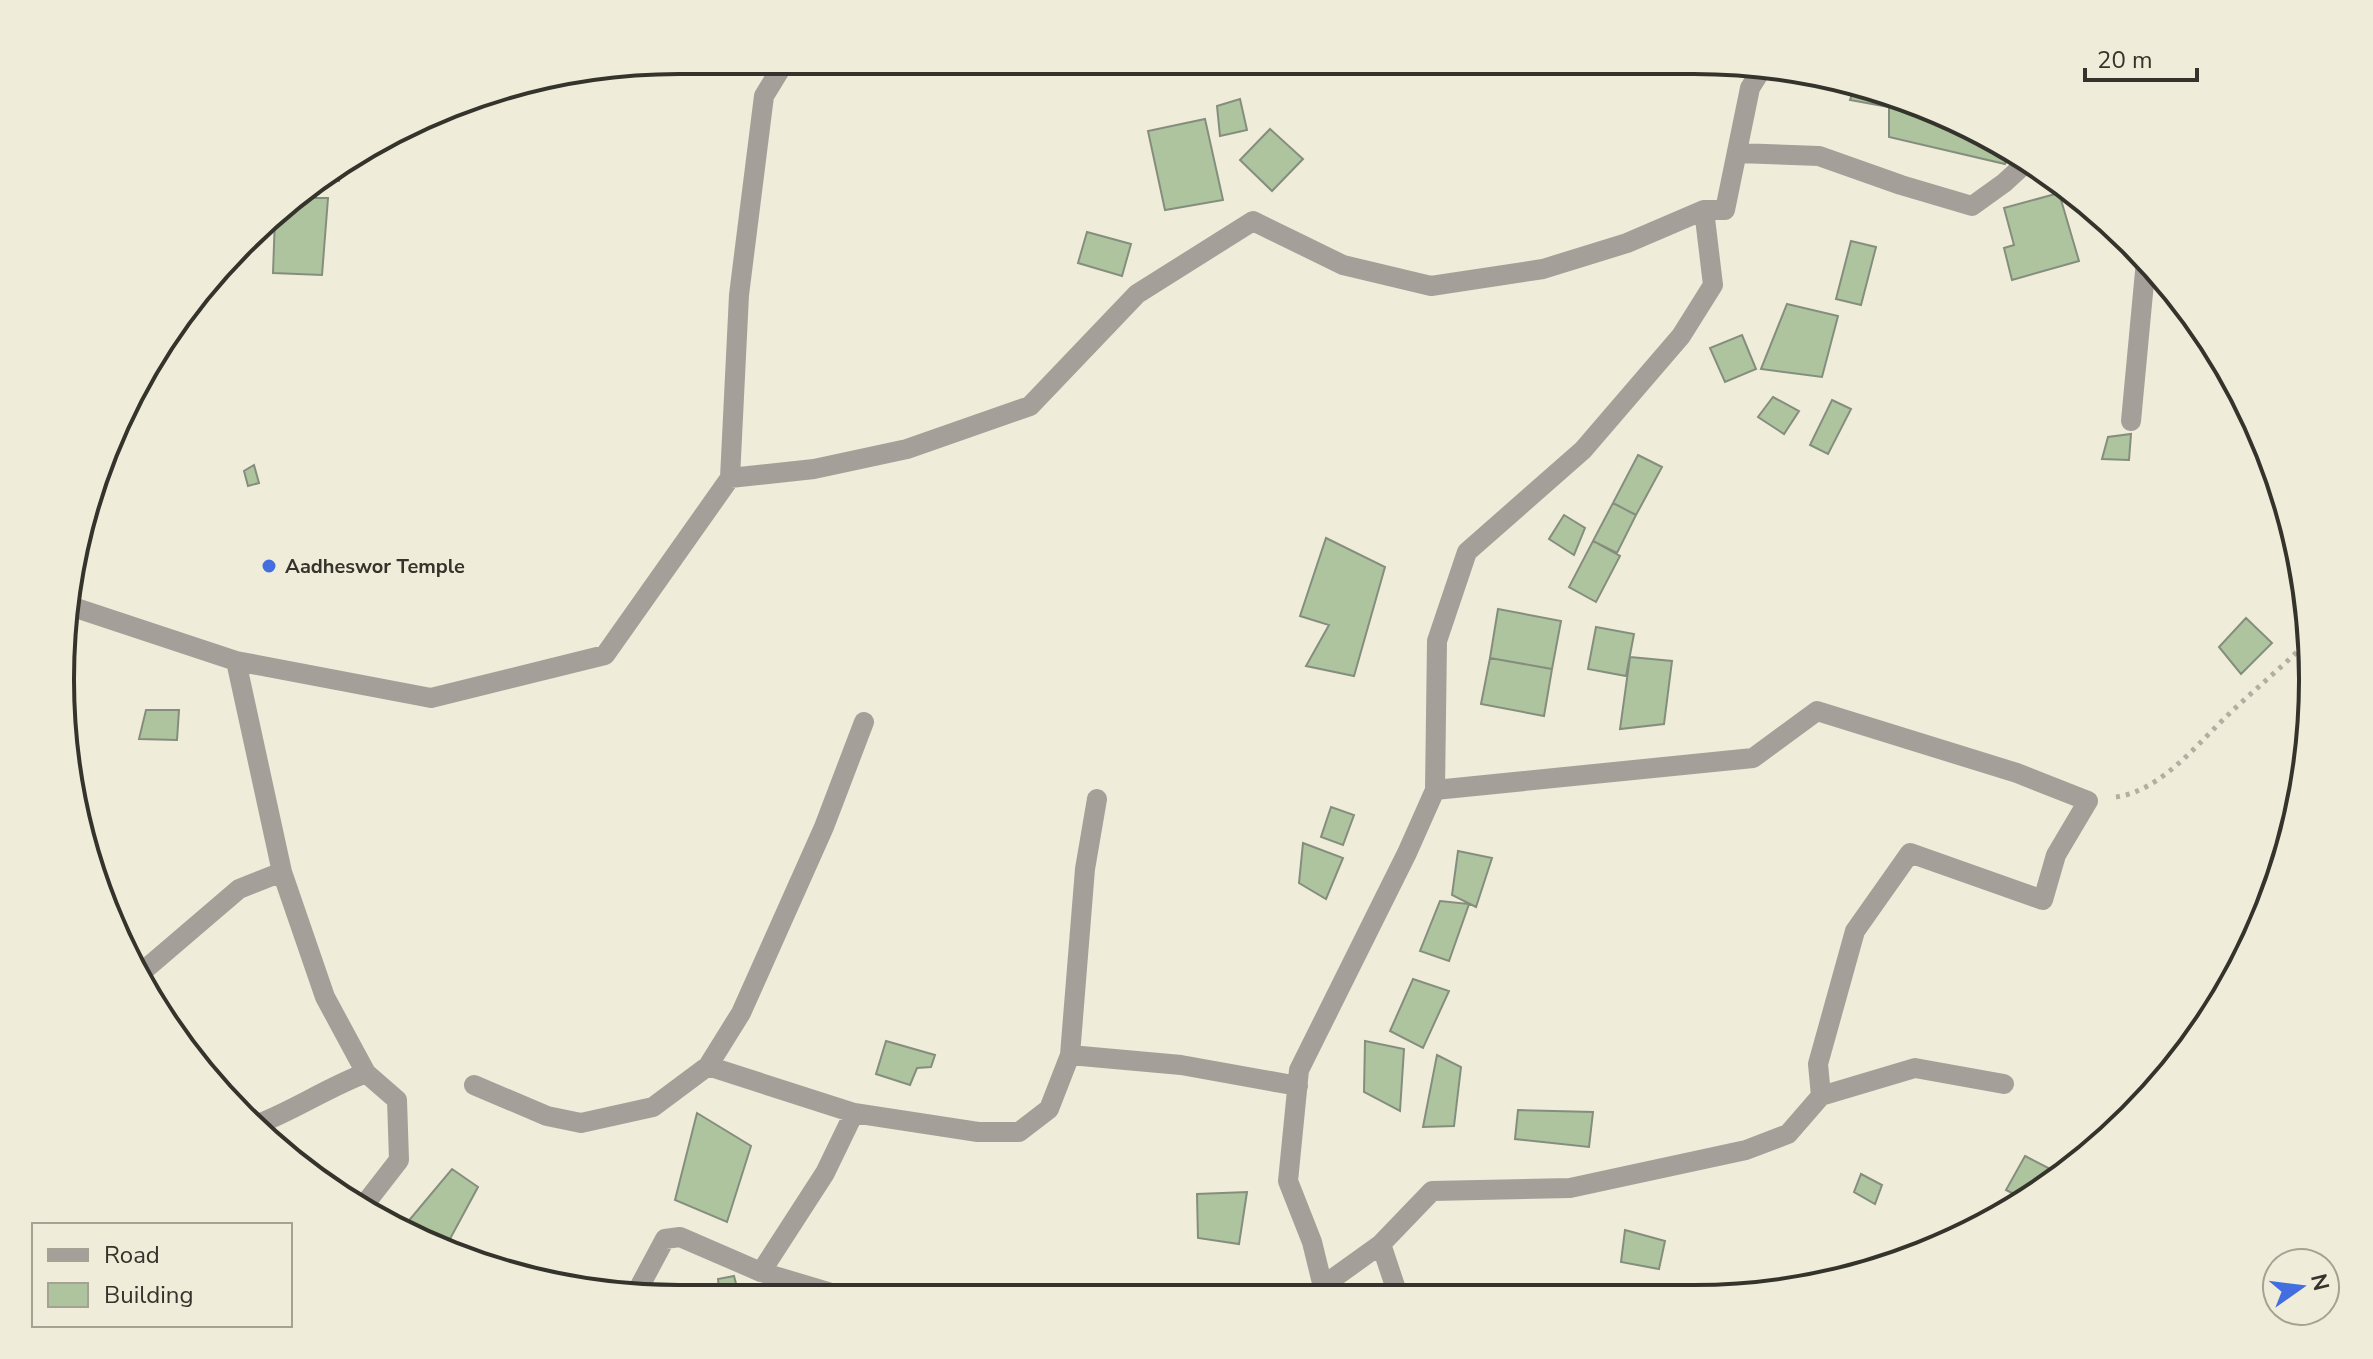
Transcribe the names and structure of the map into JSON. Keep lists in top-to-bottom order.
{
  "places": ["Aadheswor Temple"],
  "legend": ["Road", "Building"],
  "scale_bar": "20 m",
  "north": "right"
}
